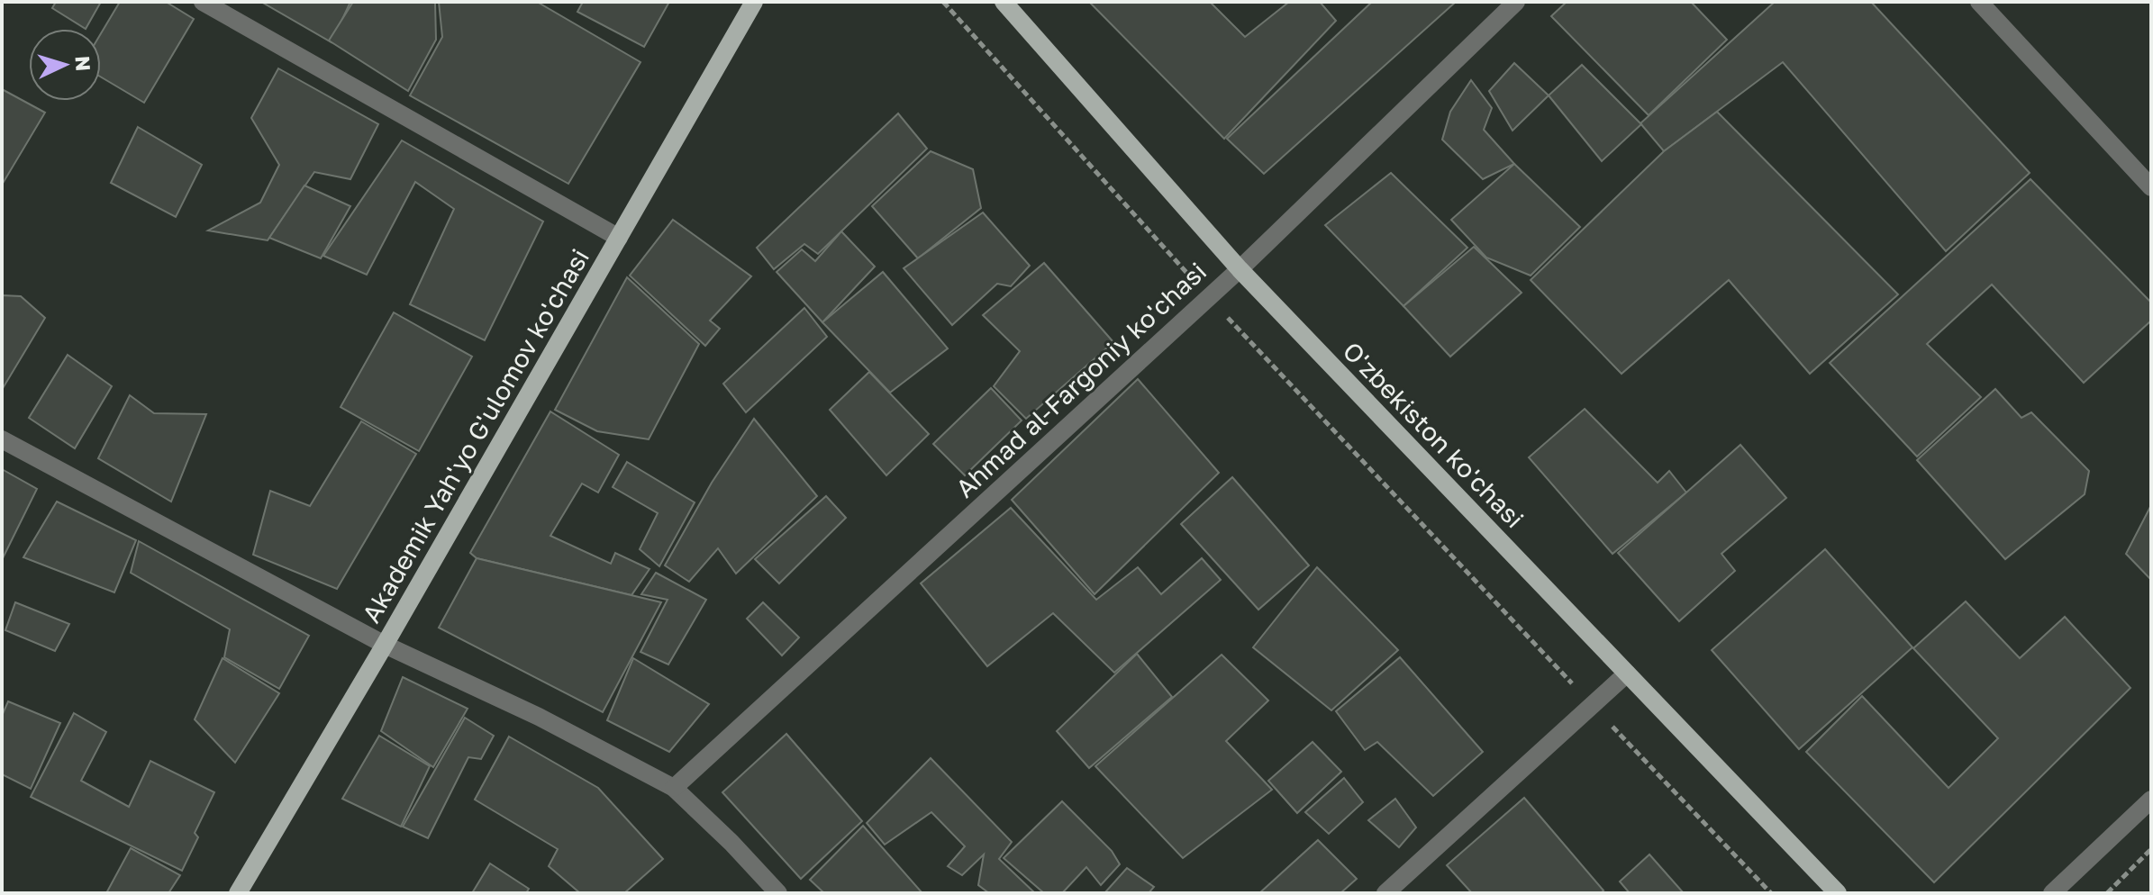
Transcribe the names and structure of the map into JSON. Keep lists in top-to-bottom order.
{
  "streets": {
    "main road": ["O'zbekiston ko'chasi", "Akademik Yah'yo G'ulomov ko'chasi"],
    "street": ["Ahmad al-Fargoniy ko'chasi"]
  },
  "crossings": [
    ["Ahmad al-Fargoniy ko'chasi", "O'zbekiston ko'chasi"]
  ],
  "north": "right"
}
